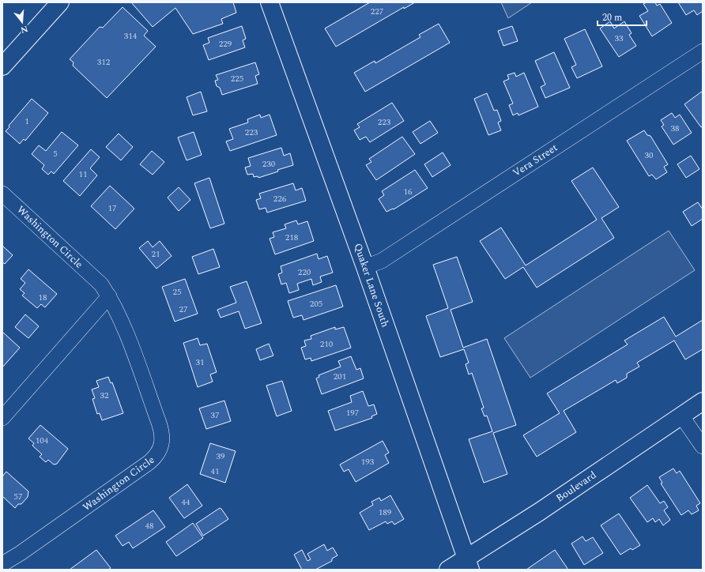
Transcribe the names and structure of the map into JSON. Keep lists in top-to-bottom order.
{
  "streets": {
    "main road": ["Quaker Lane South", "Boulevard"],
    "street": ["Vera Street", "Washington Circle"]
  },
  "crossings": [
    ["Vera Street", "Quaker Lane South"],
    ["Quaker Lane South", "Boulevard"]
  ],
  "house_numbers": [
    "227",
    "314",
    "33",
    "229",
    "312",
    "225",
    "1",
    "223",
    "38",
    "223",
    "5",
    "30",
    "230",
    "11",
    "16",
    "226",
    "17",
    "218",
    "21",
    "220",
    "25",
    "18",
    "205",
    "27",
    "210",
    "31",
    "201",
    "32",
    "197",
    "37",
    "104",
    "39",
    "193",
    "41",
    "57",
    "44",
    "189",
    "48"
  ],
  "scale_bar": "20 m",
  "north": "bottom"
}
